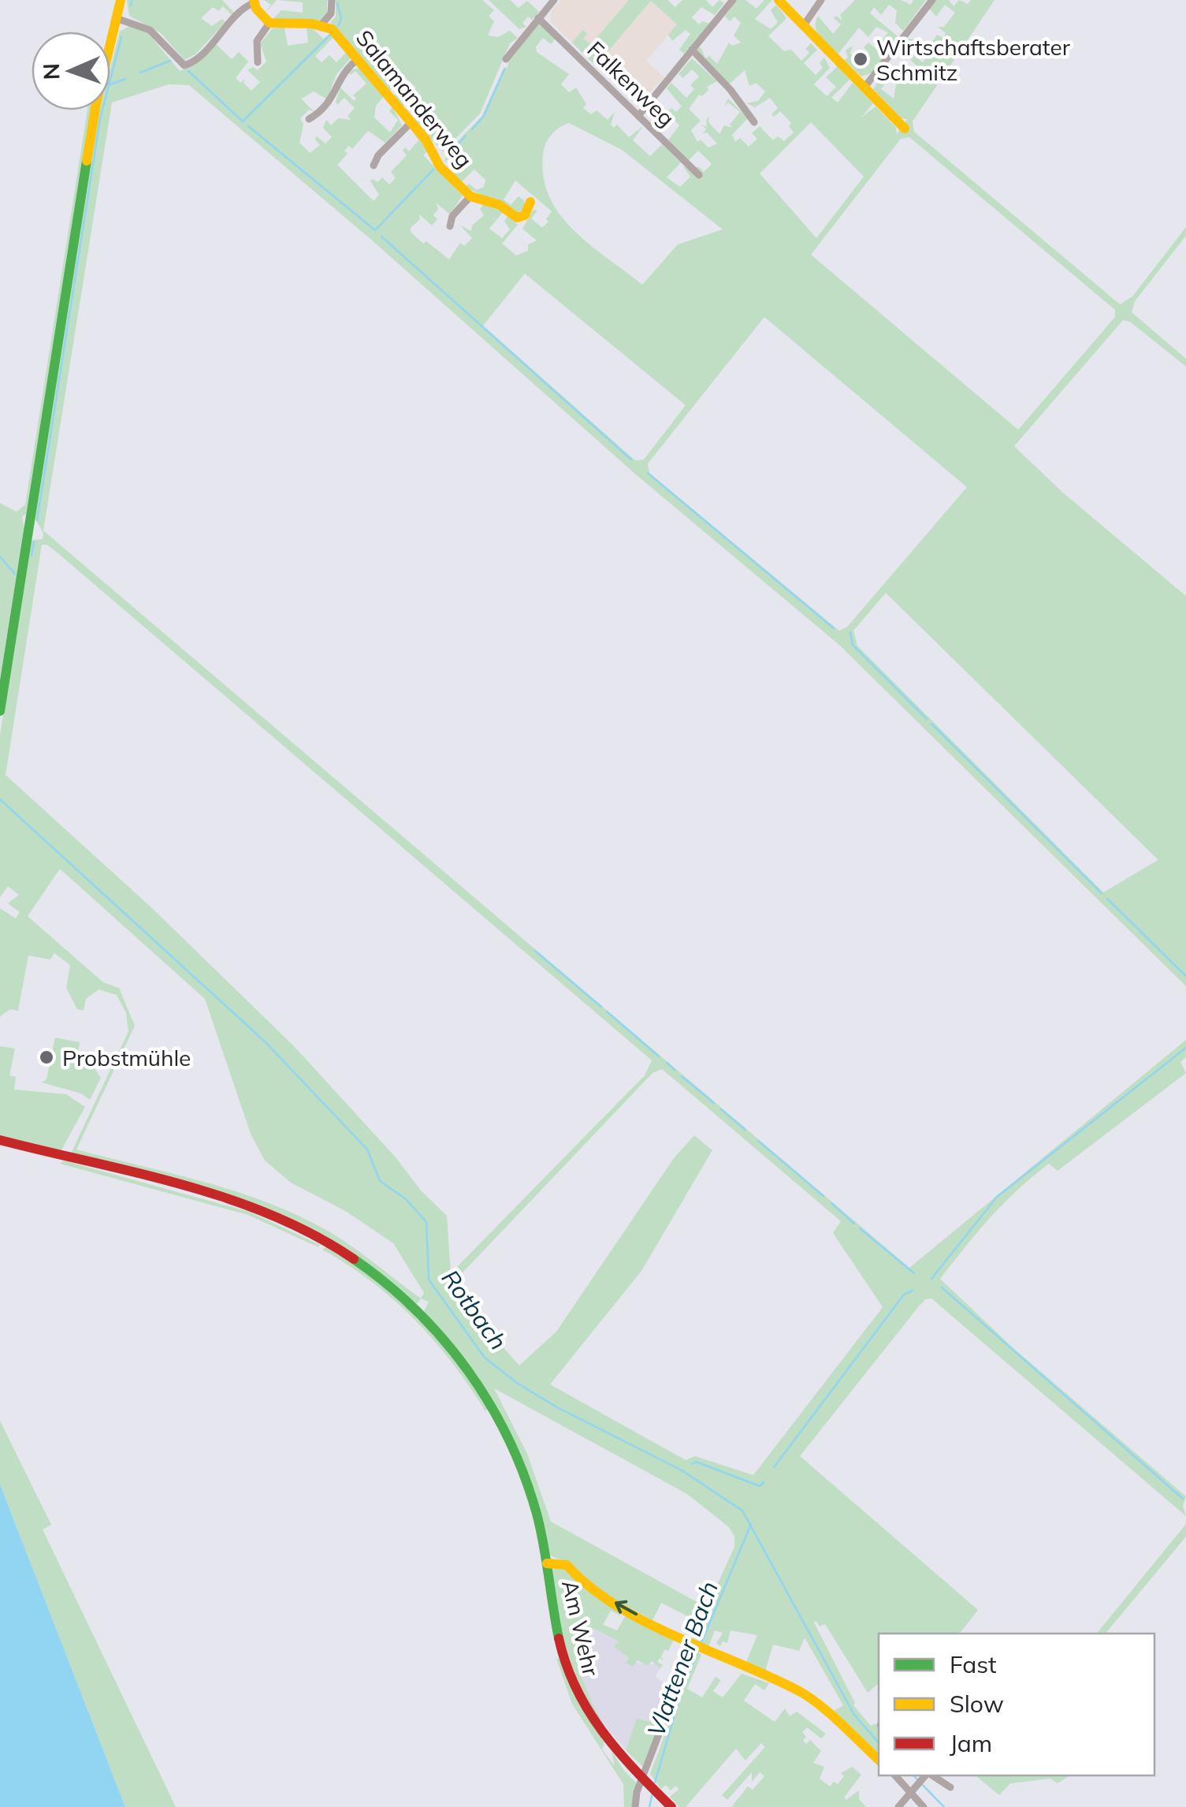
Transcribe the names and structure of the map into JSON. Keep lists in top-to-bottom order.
{
  "streets": {
    "street": ["Falkenweg", "Salamanderweg", "Am Wehr"]
  },
  "water": ["Rotbach", "Vlattener Bach"],
  "places": ["Wirtschaftsberater Schmitz", "Probstmühle"],
  "legend": ["Fast", "Slow", "Jam"],
  "north": "left"
}
